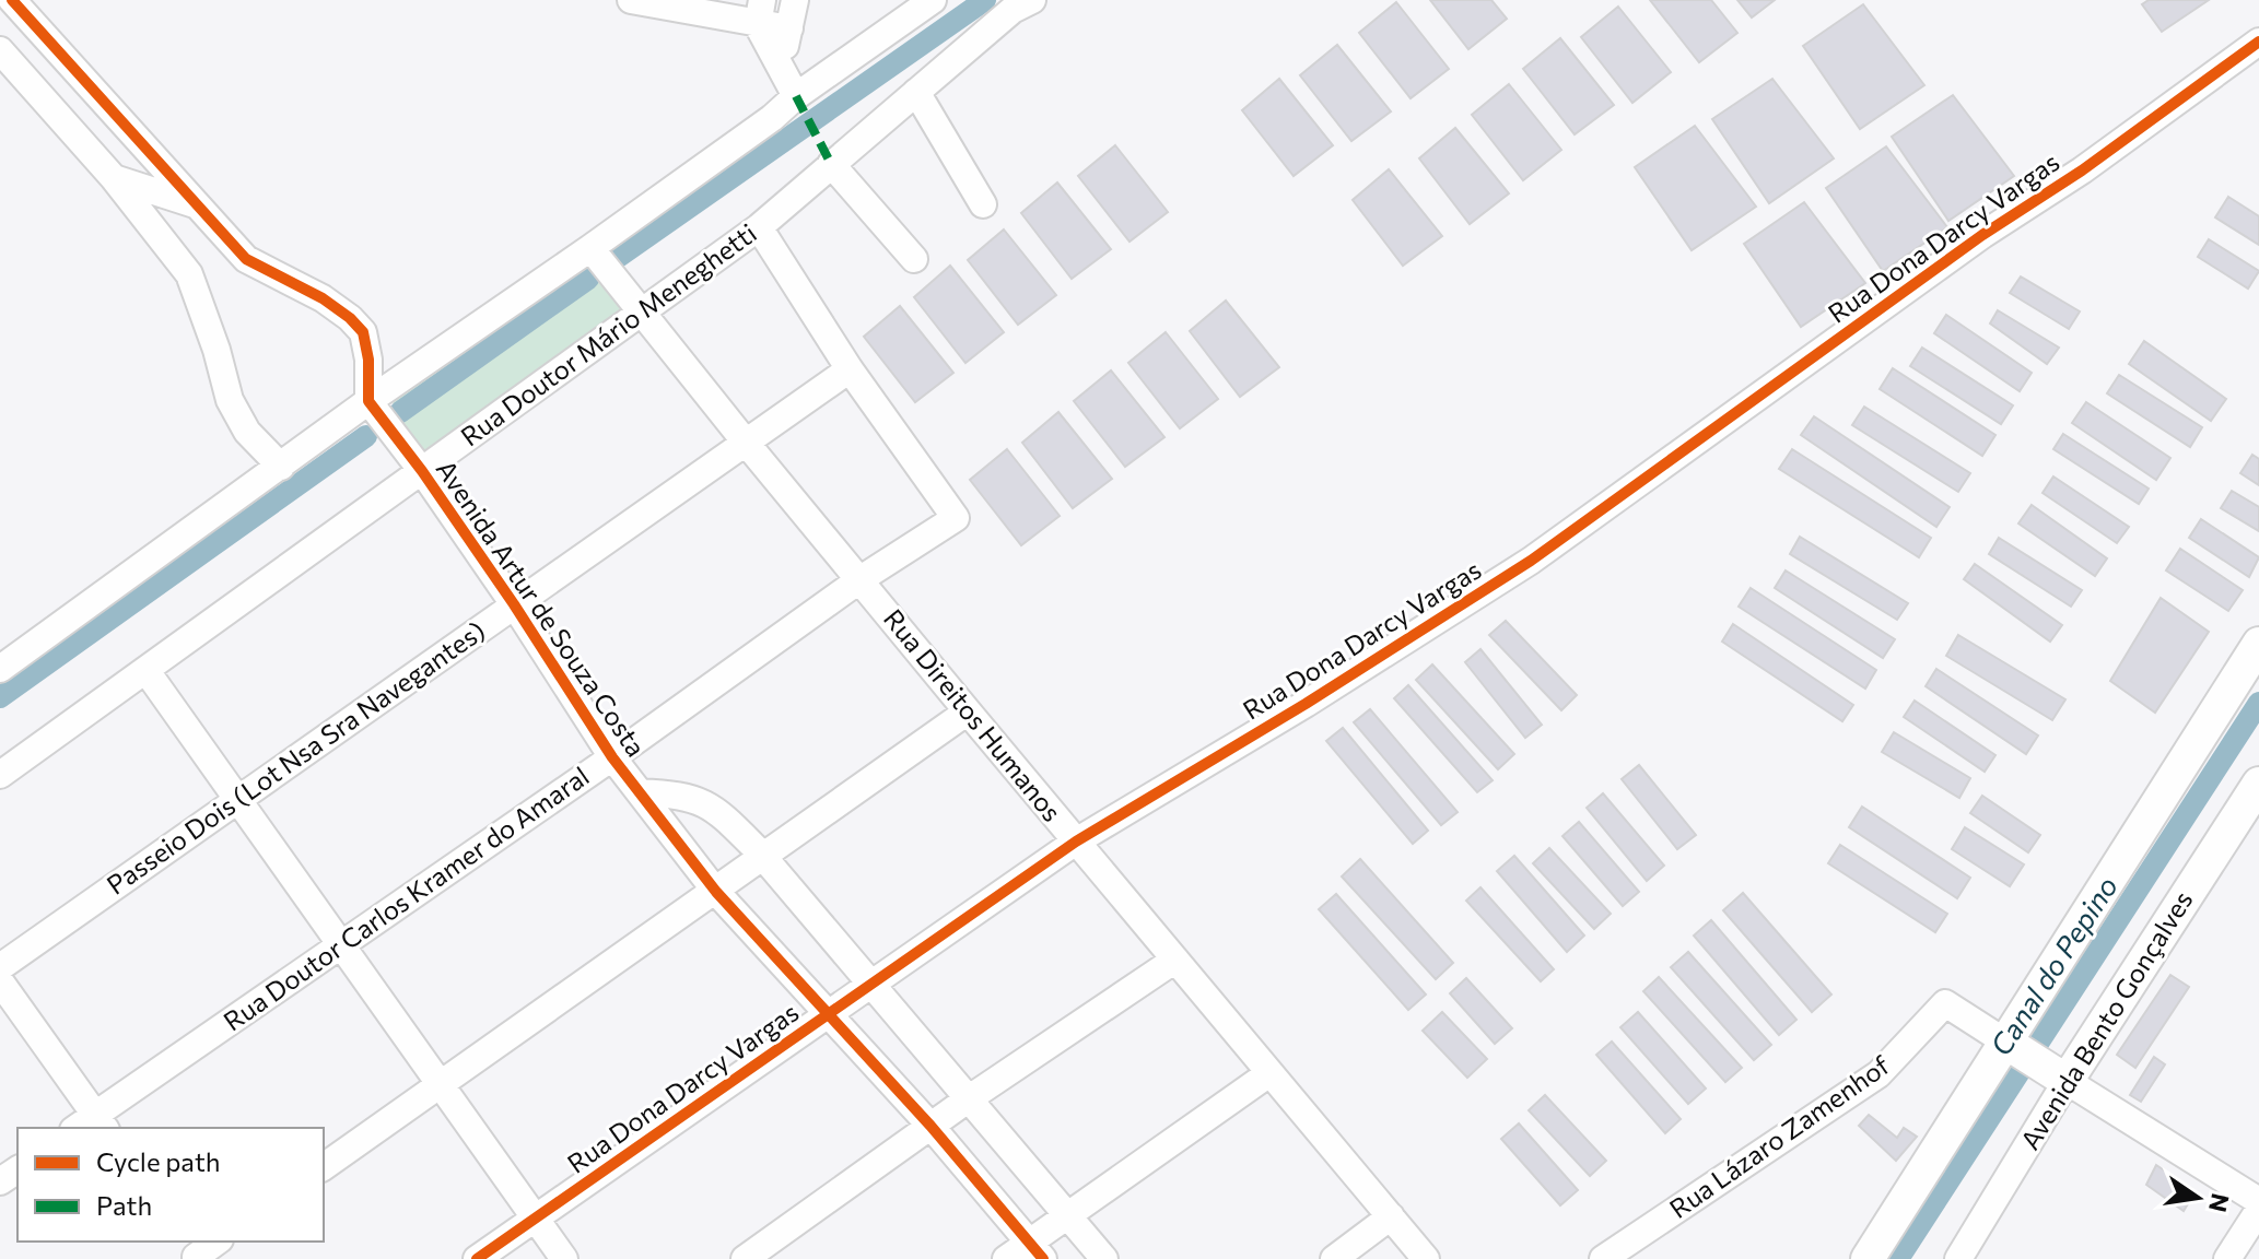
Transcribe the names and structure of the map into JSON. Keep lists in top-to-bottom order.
{
  "streets": {
    "main road": ["Avenida Bento Gonçalves"],
    "street": [
      "Rua Dona Darcy Vargas",
      "Rua Doutor Mário Meneghetti",
      "Avenida Artur de Souza Costa",
      "Rua Direitos Humanos",
      "Passeio Dois (Lot Nsa Sra Navegantes)",
      "Rua Doutor Carlos Kramer do Amaral",
      "Rua Lázaro Zamenhof"
    ]
  },
  "crossings": [
    ["Rua Dona Darcy Vargas", "Avenida Artur de Souza Costa"],
    ["Rua Dona Darcy Vargas", "Rua Direitos Humanos"],
    ["Rua Doutor Mário Meneghetti", "Avenida Artur de Souza Costa"],
    ["Rua Doutor Mário Meneghetti", "Rua Direitos Humanos"],
    ["Avenida Artur de Souza Costa", "Passeio Dois (Lot Nsa Sra Navegantes)"],
    ["Avenida Artur de Souza Costa", "Rua Doutor Carlos Kramer do Amaral"],
    ["Rua Direitos Humanos", "Passeio Dois (Lot Nsa Sra Navegantes)"],
    ["Rua Direitos Humanos", "Rua Doutor Carlos Kramer do Amaral"],
    ["Passeio Dois (Lot Nsa Sra Navegantes)", "Rua Doutor Carlos Kramer do Amaral"]
  ],
  "water": ["Canal do Pepino"],
  "legend": ["Cycle path", "Path"],
  "north": "right"
}
